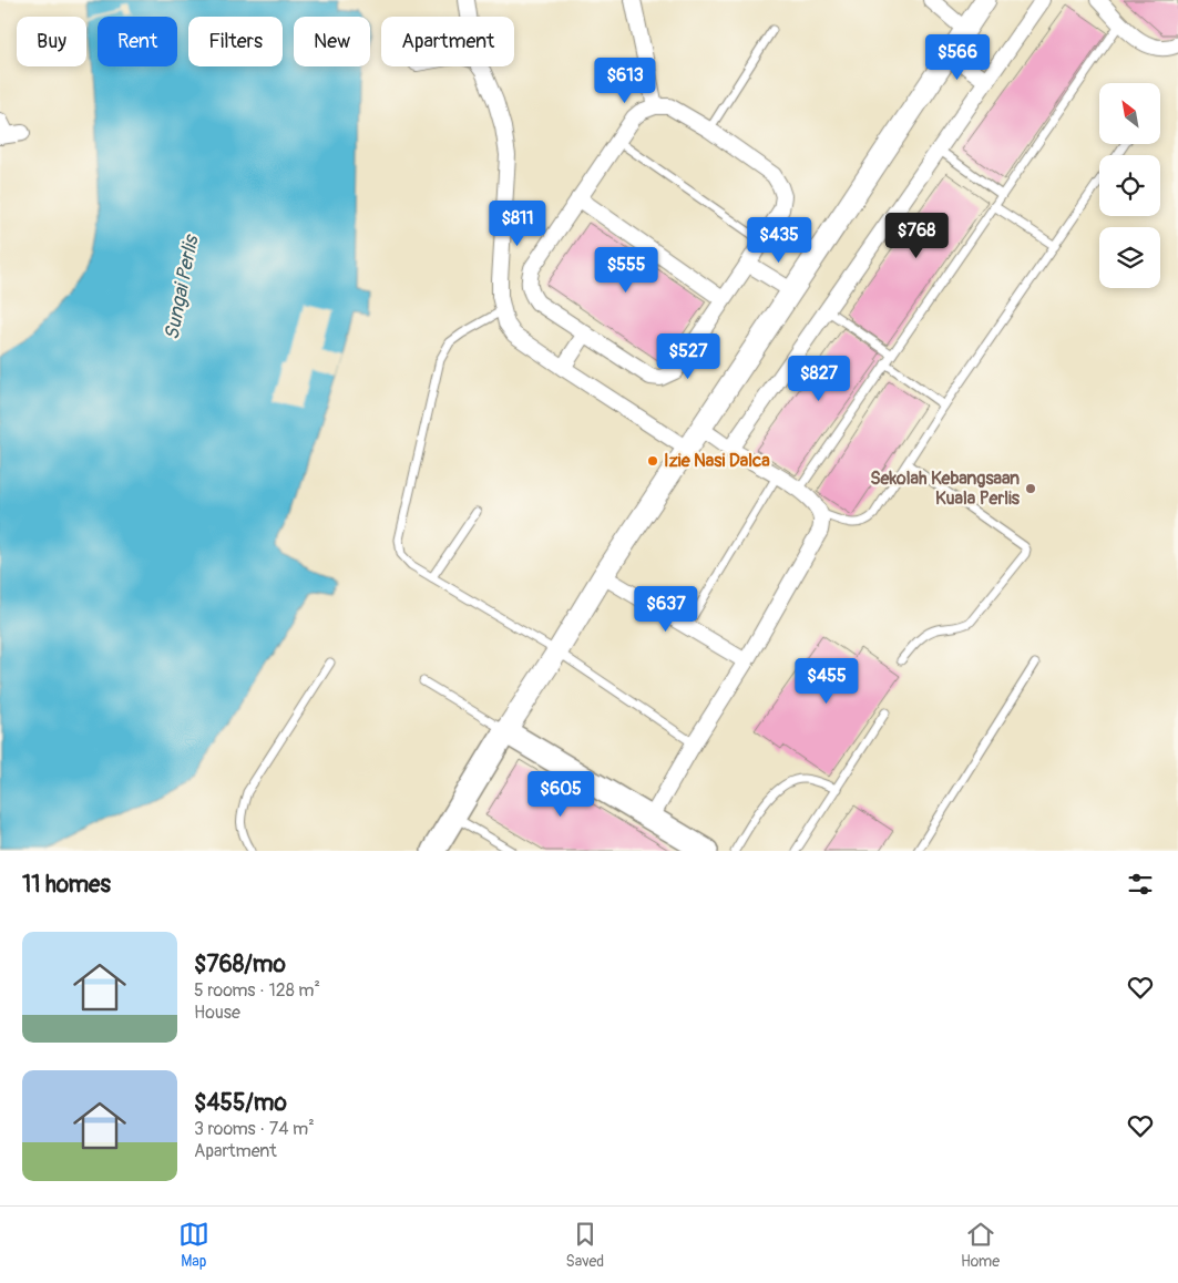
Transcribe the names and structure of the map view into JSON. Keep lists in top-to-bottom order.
{
  "water": ["Sungai Perlis"],
  "places": ["Izie Nasi Dalca", "Sekolah Kebangsaan Kuala Perlis"],
  "north": "top left",
  "page": {
    "chip": [
      "Buy",
      "Rent",
      "Filters",
      "New",
      "Apartment"
    ],
    "price": [
      "$566",
      "$613",
      "$811",
      "$768",
      "$435",
      "$555",
      "$527",
      "$827",
      "$637",
      "$455",
      "$605"
    ],
    "heading": "11 homes",
    "list": [
      {
        "name": "$768/mo",
        "note": "5 rooms · 128 m² · House"
      },
      {
        "name": "$455/mo",
        "note": "3 rooms · 74 m² · Apartment"
      }
    ],
    "tabs": ["Map", "Saved", "Home"]
  }
}
